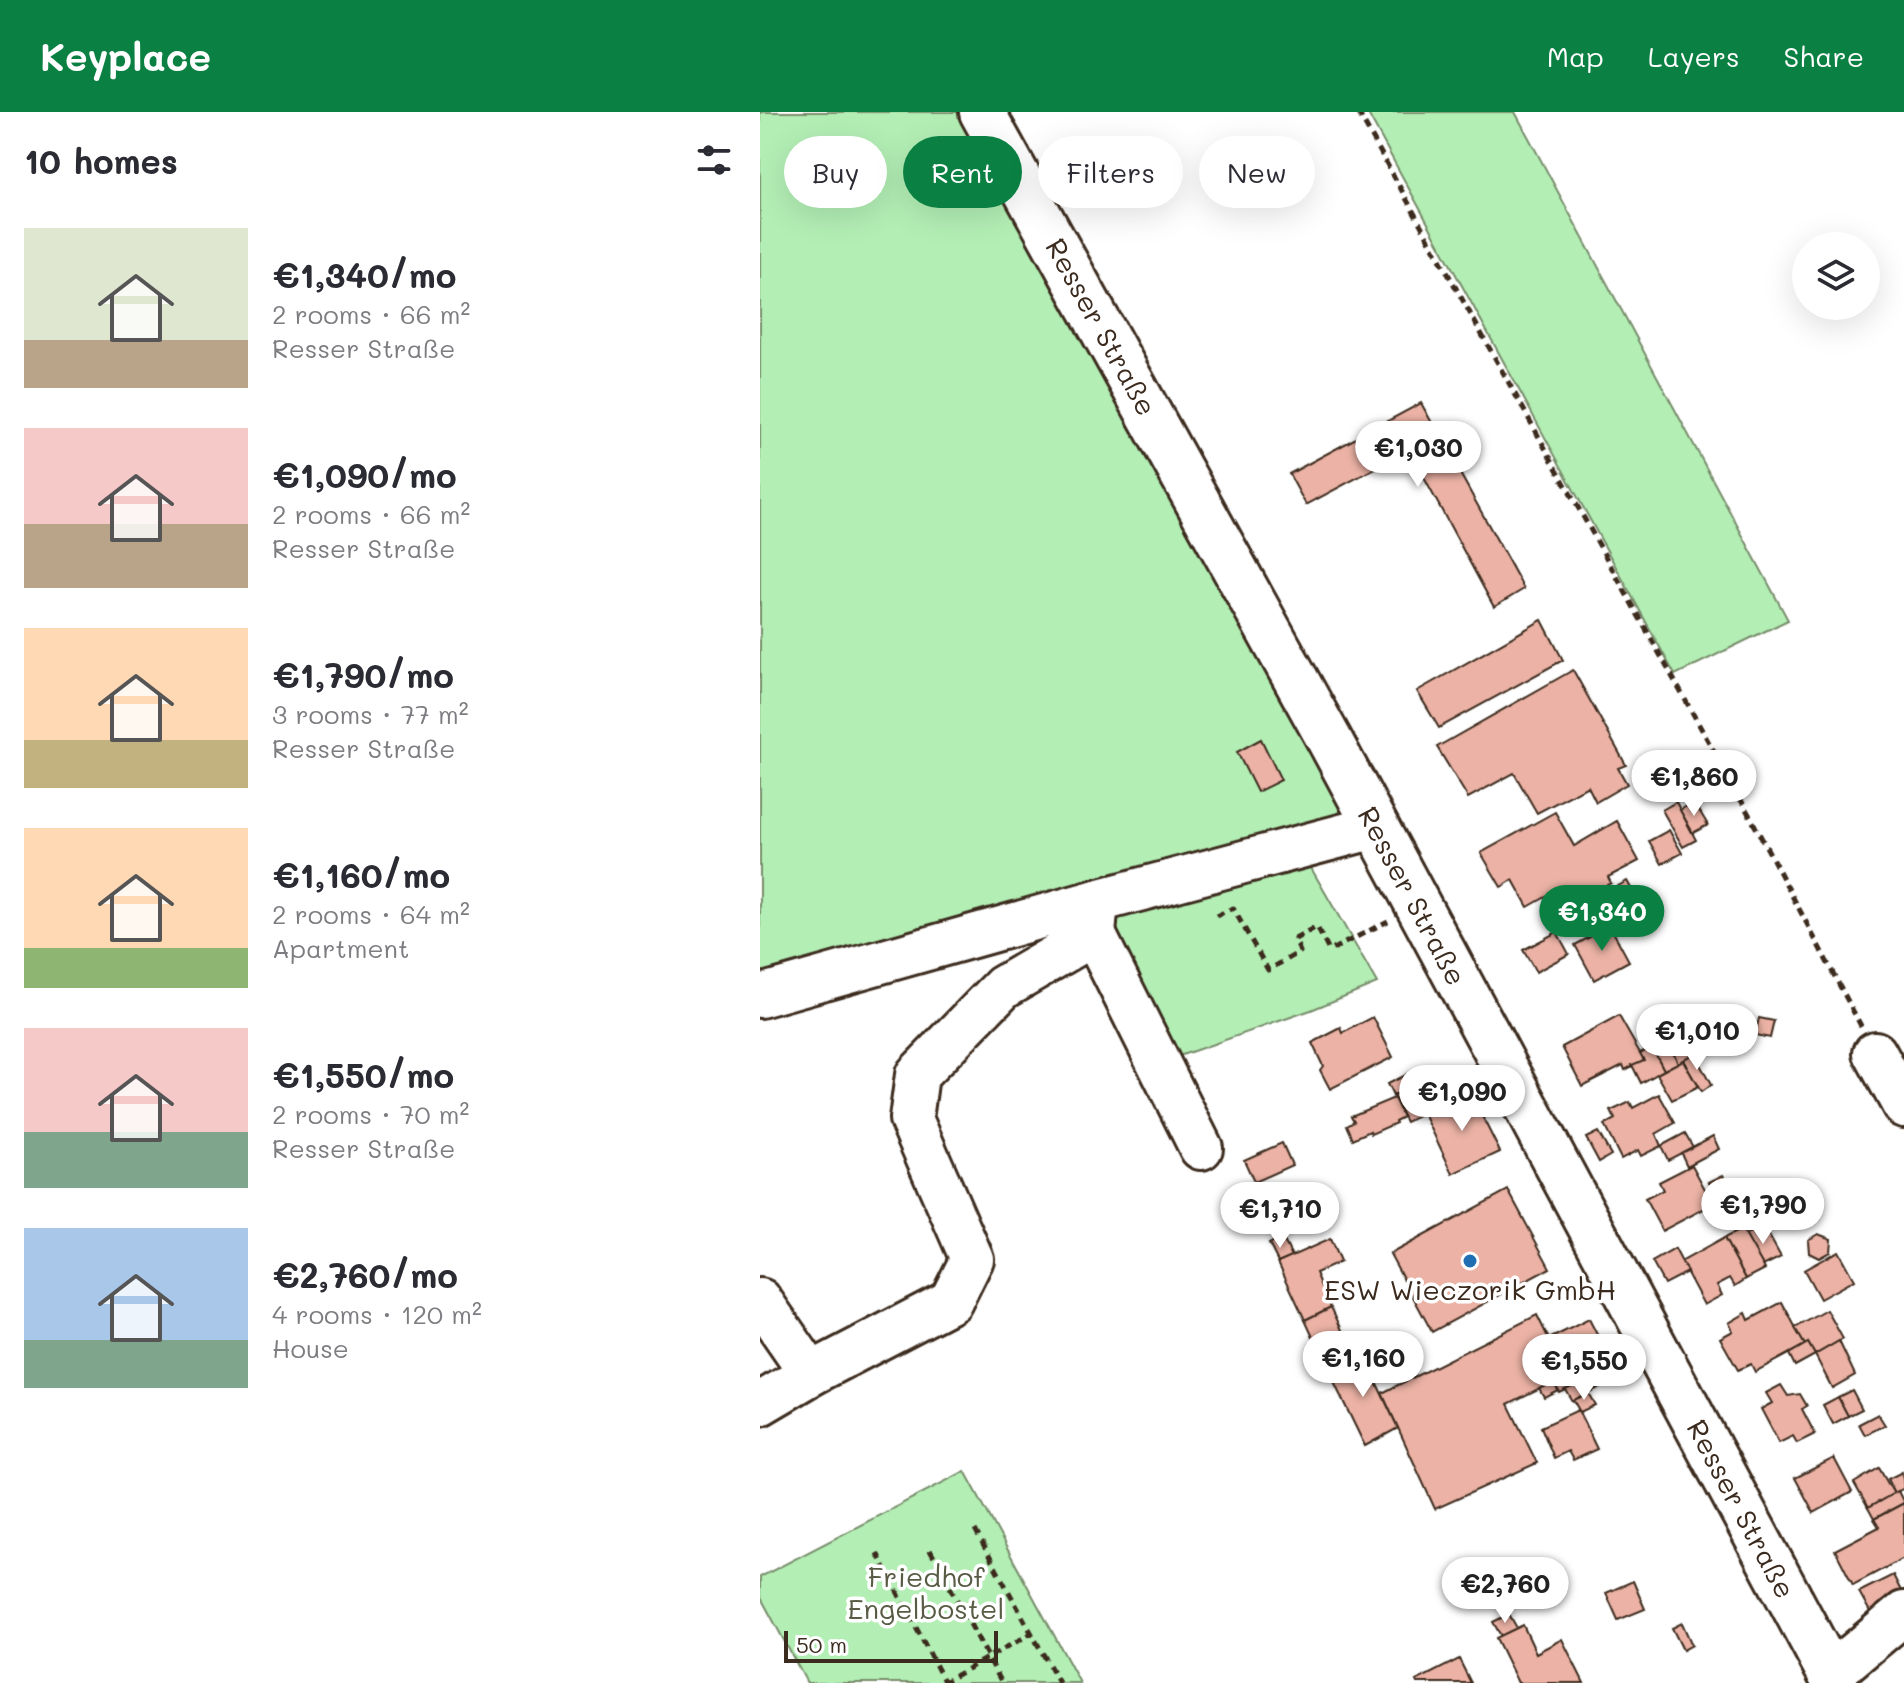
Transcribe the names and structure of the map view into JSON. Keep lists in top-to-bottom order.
{
  "streets": {
    "main road": ["Resser Straße"]
  },
  "parks": ["Friedhof Engelbostel"],
  "places": ["ESW Wieczorik GmbH"],
  "scale_bar": "50 m",
  "page": {
    "header": "Keyplace",
    "nav": ["Map", "Layers", "Share"],
    "heading": "10 homes",
    "chip": [
      "Buy",
      "Rent",
      "Filters",
      "New"
    ],
    "list": [
      {
        "name": "€1,340/mo",
        "note": "2 rooms · 66 m² · Resser Straße"
      },
      {
        "name": "€1,090/mo",
        "note": "2 rooms · 66 m² · Resser Straße"
      },
      {
        "name": "€1,790/mo",
        "note": "3 rooms · 77 m² · Resser Straße"
      },
      {
        "name": "€1,160/mo",
        "note": "2 rooms · 64 m² · Apartment"
      },
      {
        "name": "€1,550/mo",
        "note": "2 rooms · 70 m² · Resser Straße"
      },
      {
        "name": "€2,760/mo",
        "note": "4 rooms · 120 m² · House"
      }
    ],
    "price": [
      "€1,030",
      "€1,860",
      "€1,340",
      "€1,010",
      "€1,090",
      "€1,790",
      "€1,710",
      "€1,160",
      "€1,550",
      "€2,760"
    ],
    "scale": "50 m"
  }
}
